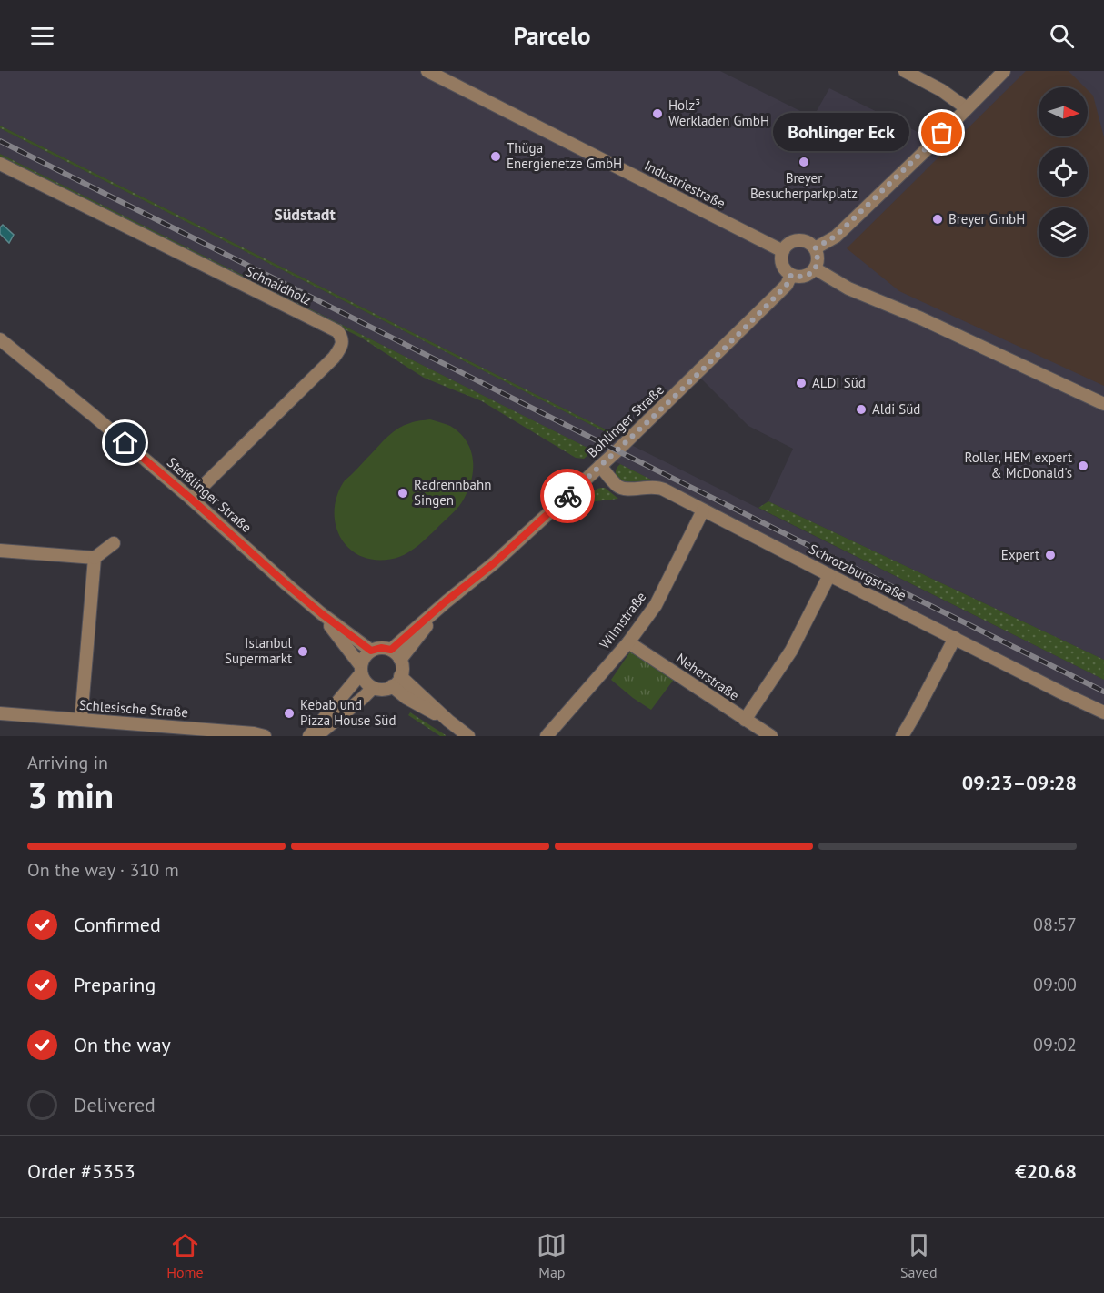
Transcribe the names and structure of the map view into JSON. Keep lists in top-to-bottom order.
{
  "streets": {
    "street": [
      "Industriestraße",
      "Schnaidholz",
      "Bohlinger Straße",
      "Steißlinger Straße",
      "Schrotzburgstraße",
      "Wilmstraße",
      "Neherstraße",
      "Schlesische Straße"
    ]
  },
  "crossings": [
    ["Industriestraße", "Bohlinger Straße"],
    ["Schnaidholz", "Steißlinger Straße"],
    ["Bohlinger Straße", "Steißlinger Straße"],
    ["Bohlinger Straße", "Schrotzburgstraße"],
    ["Schrotzburgstraße", "Wilmstraße"],
    ["Wilmstraße", "Neherstraße"]
  ],
  "districts": ["Südstadt"],
  "places": [
    "Holz³ Werkladen GmbH",
    "Bohlinger Eck",
    "Thüga Energienetze GmbH",
    "Breyer Besucherparkplatz",
    "Breyer GmbH",
    "ALDI Süd",
    "Aldi Süd",
    "Roller, HEM expert & McDonald's",
    "Radrennbahn Singen",
    "Expert",
    "Istanbul Supermarkt",
    "Kebab und Pizza House Süd"
  ],
  "north": "right",
  "page": {
    "header": "Parcelo",
    "bubble": "Bohlinger Eck",
    "heading": ["3 min", "Arriving in", "09:23–09:28"],
    "panel": ["Order #5353", "€20.68"],
    "bar": "On the way · 310 m",
    "list": [
      ["Confirmed", "08:57"],
      ["Preparing", "09:00"],
      ["On the way", "09:02"],
      "Delivered"
    ],
    "tabs": ["Home", "Map", "Saved"]
  }
}
